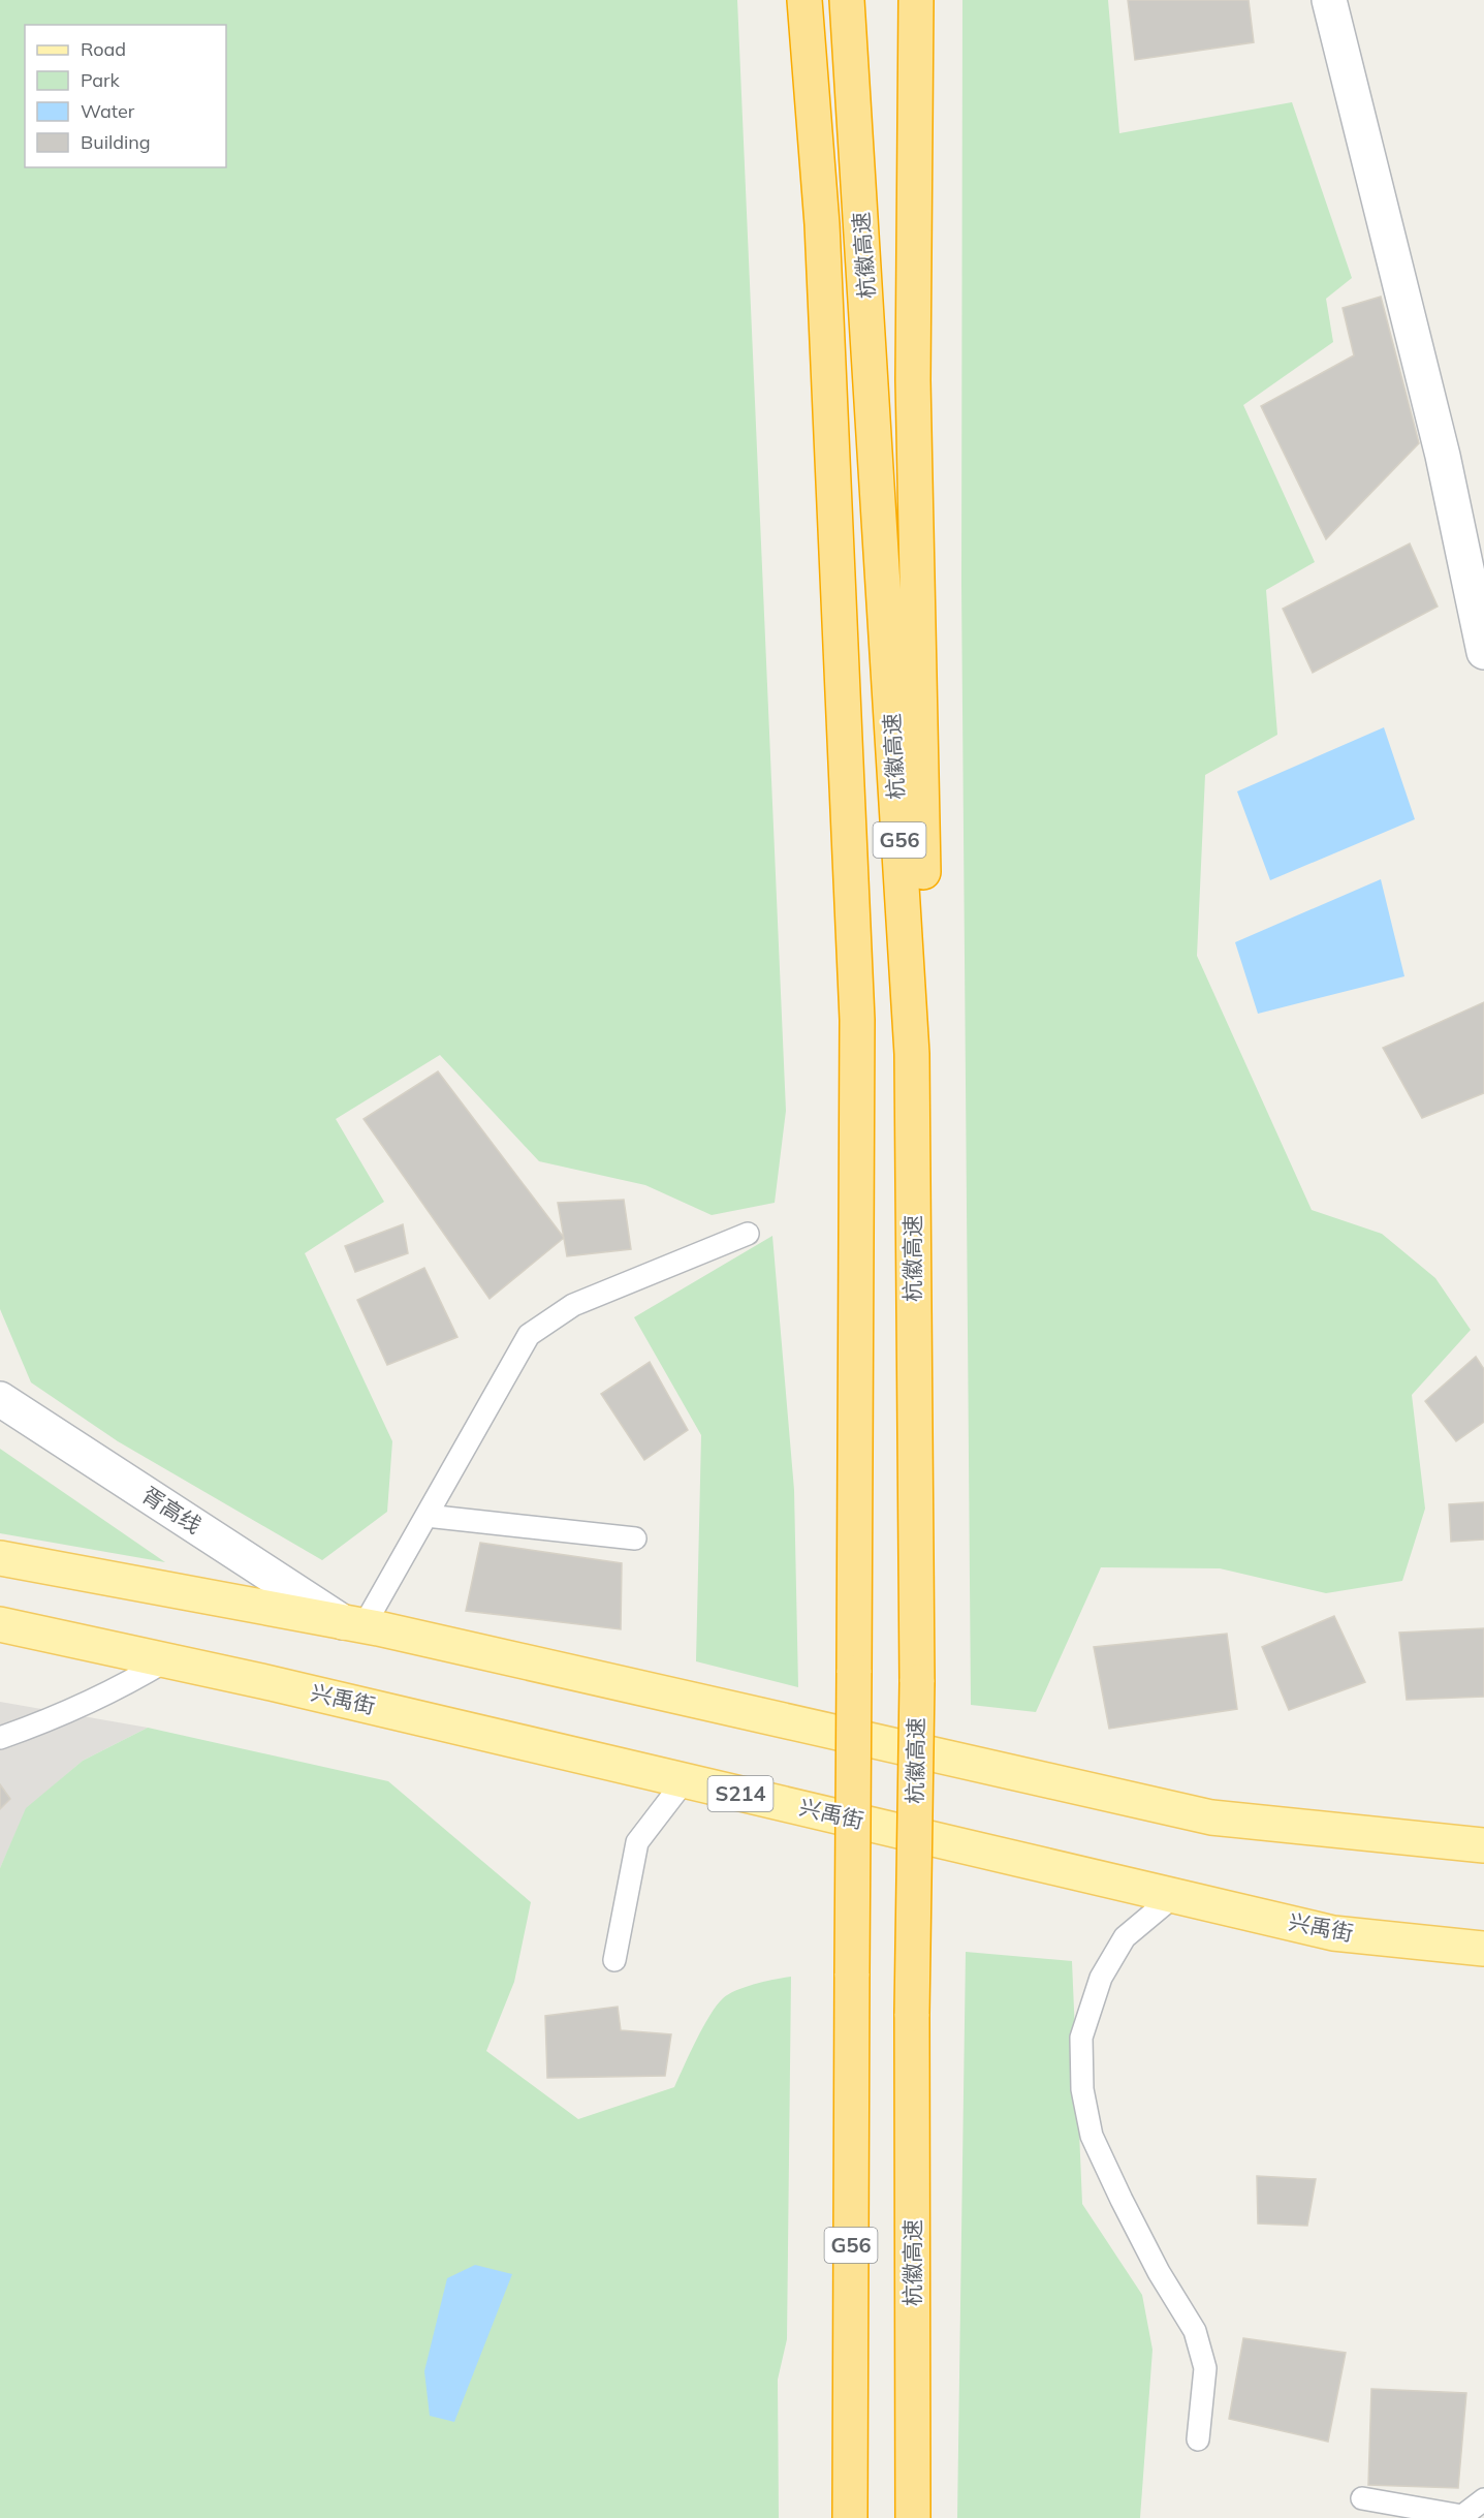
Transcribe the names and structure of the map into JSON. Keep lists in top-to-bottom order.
{
  "streets": {
    "highway": ["杭徽高速", "G56"],
    "main road": ["兴禹街", "S214"],
    "street": ["胥高线"]
  },
  "legend": [
    "Road",
    "Park",
    "Water",
    "Building"
  ]
}
